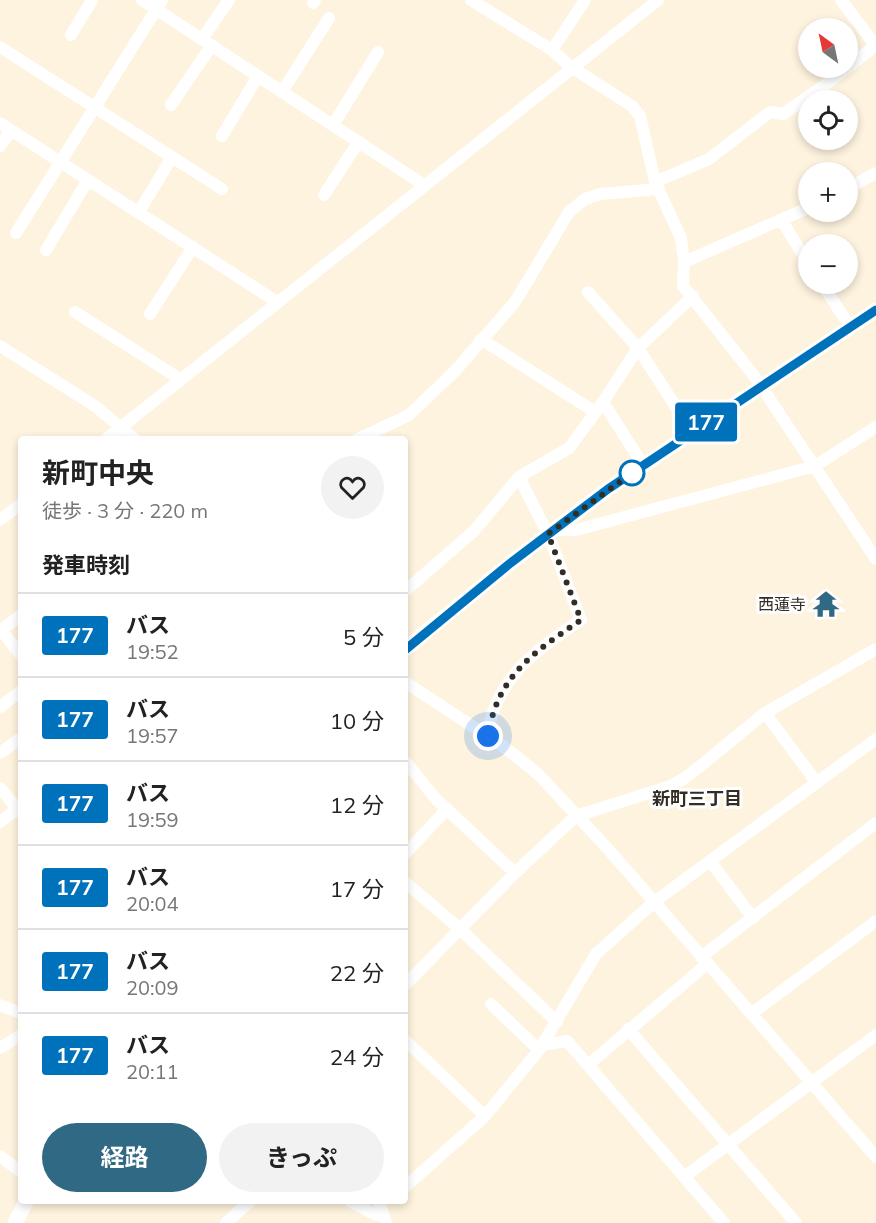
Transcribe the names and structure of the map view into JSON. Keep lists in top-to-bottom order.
{
  "districts": ["新町三丁目"],
  "places": {
    "temple": ["西蓮寺"]
  },
  "lines": ["bus line 177"],
  "north": "top left",
  "page": {
    "on_map": "177",
    "map_buttons": ["+", "−"],
    "heading": [
      ["新町中央", "徒歩 · 3 分 · 220 m"],
      "発車時刻"
    ],
    "list": [
      {
        "mark": "177",
        "name": "バス",
        "note": "19:52",
        "value": "5 分"
      },
      {
        "mark": "177",
        "name": "バス",
        "note": "19:57",
        "value": "10 分"
      },
      {
        "mark": "177",
        "name": "バス",
        "note": "19:59",
        "value": "12 分"
      },
      {
        "mark": "177",
        "name": "バス",
        "note": "20:04",
        "value": "17 分"
      },
      {
        "mark": "177",
        "name": "バス",
        "note": "20:09",
        "value": "22 分"
      },
      {
        "mark": "177",
        "name": "バス",
        "note": "20:11",
        "value": "24 分"
      }
    ],
    "buttons": ["経路", "きっぷ"]
  }
}
